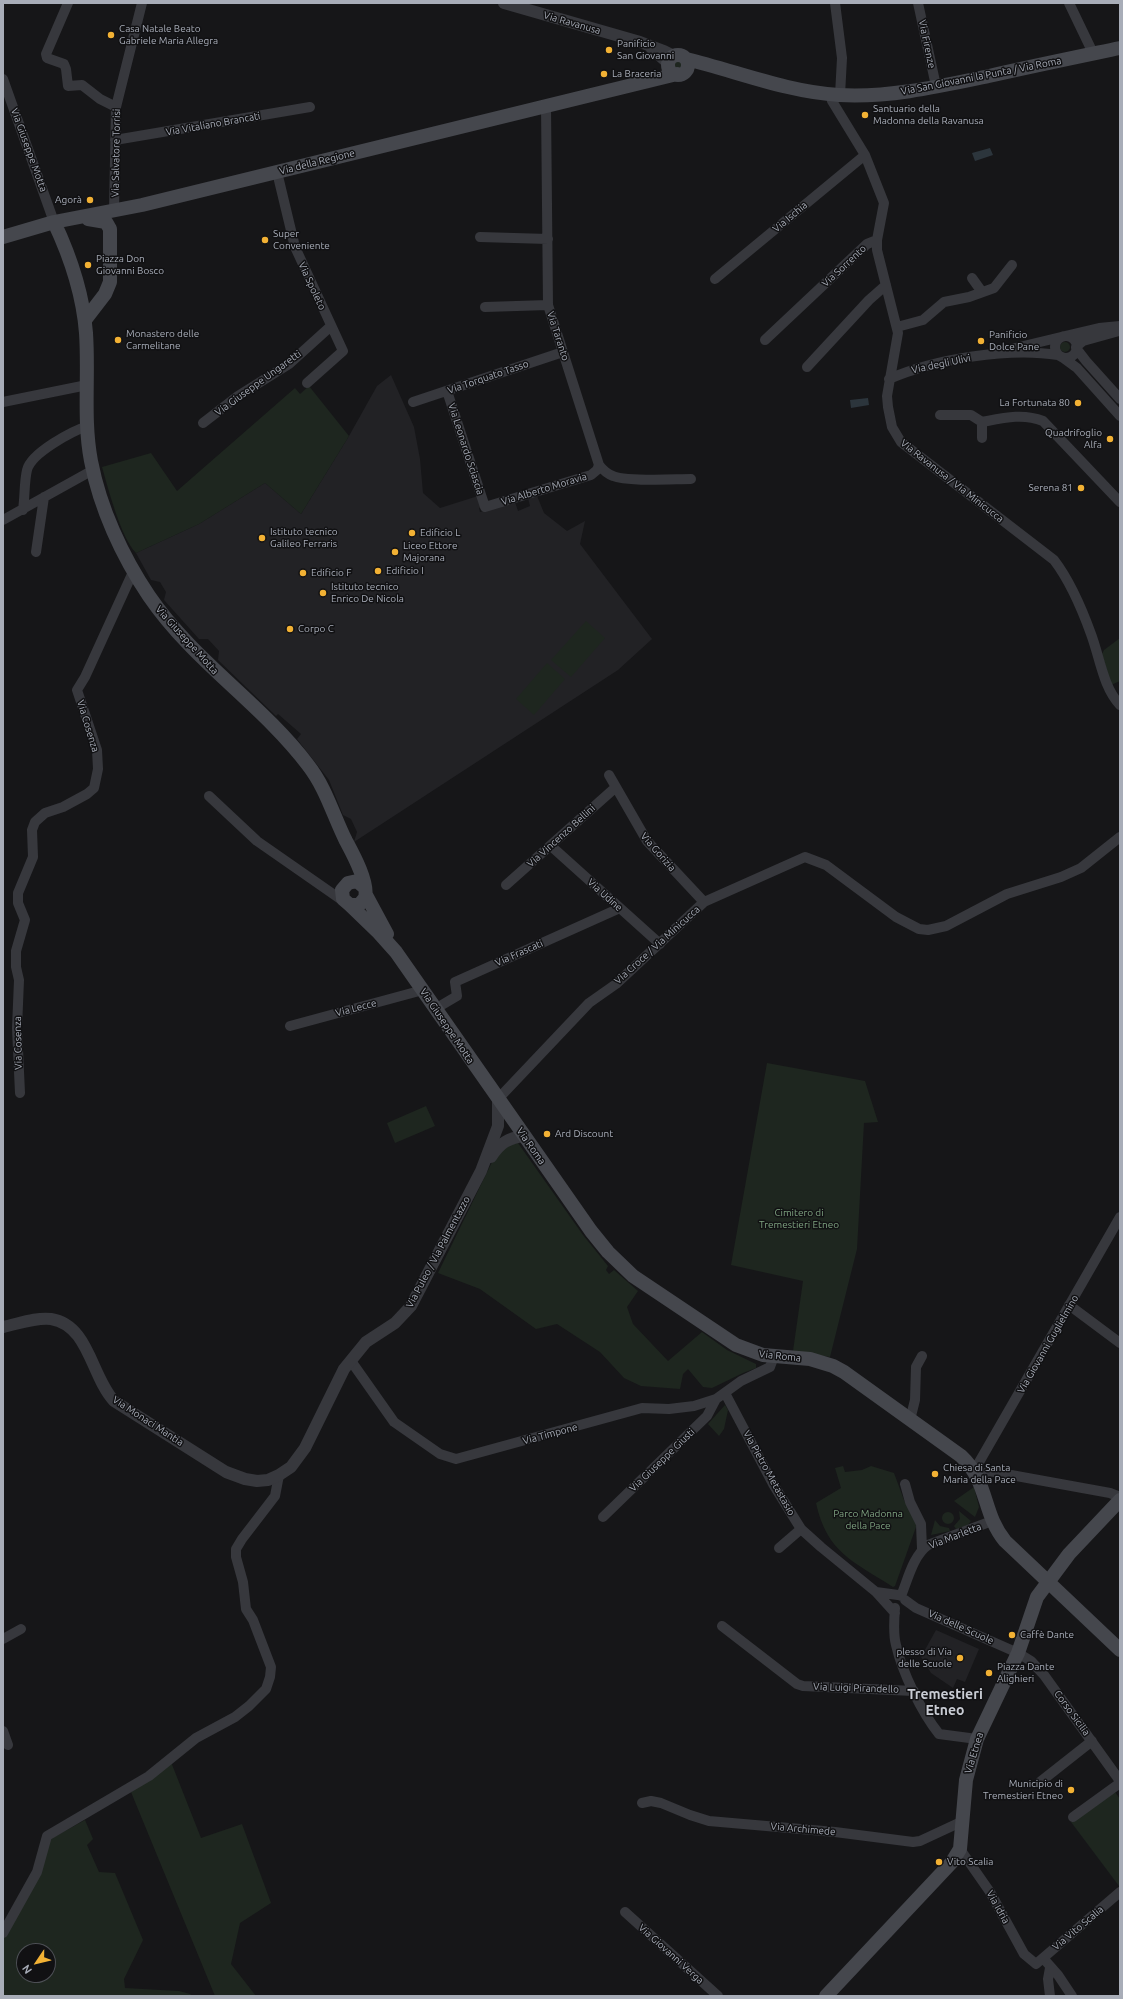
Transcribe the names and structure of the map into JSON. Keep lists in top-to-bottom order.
{
  "streets": {
    "main road": [
      "Via San Giovanni la Punta / Via Roma",
      "Via Giuseppe Motta",
      "Via della Regione",
      "Via Roma",
      "Via Etnea"
    ],
    "street": [
      "Via Ravanusa",
      "Via Firenze",
      "Via Vitaliano Brancati",
      "Via Salvatore Torrisi",
      "Via Ischia",
      "Via Sorrento",
      "Via Spoleto",
      "Via Taranto",
      "Via degli Ulivi",
      "Via Torquato Tasso",
      "Via Giuseppe Ungaretti",
      "Via Leonardo Sciascia",
      "Via Ravanusa / Via Minicucca",
      "Via Alberto Moravia",
      "Via Cosenza",
      "Via Vincenzo Bellini",
      "Via Gorizia",
      "Via Udine",
      "Via Croce / Via Minicucca",
      "Via Frascati",
      "Via Lecce",
      "Via Puleo / Via Palmentazzo",
      "Via Giovanni Guglielmino",
      "Via Monaci Mantia",
      "Via Timpone",
      "Via Giuseppe Giusti",
      "Via Pietro Metastasio",
      "Via Marletta",
      "Via delle Scuole",
      "Via Luigi Pirandello",
      "Corso Sicilia",
      "Via Archimede",
      "Via Idria",
      "Via Vito Scalia",
      "Via Giovanni Verga"
    ]
  },
  "crossings": [
    ["Via Ravanusa", "Via della Regione"],
    ["Via Firenze", "Via San Giovanni la Punta / Via Roma"],
    ["Via San Giovanni la Punta / Via Roma", "Via Ravanusa / Via Minicucca"],
    ["Via Vitaliano Brancati", "Via Salvatore Torrisi"],
    ["Via Giuseppe Motta", "Via della Regione"],
    ["Via Giuseppe Motta", "Via Cosenza"],
    ["Via Giuseppe Motta", "Via Croce / Via Minicucca"],
    ["Via Giuseppe Motta", "Via Frascati"],
    ["Via Giuseppe Motta", "Via Lecce"],
    ["Via Giuseppe Motta", "Via Roma"],
    ["Via Salvatore Torrisi", "Via della Regione"],
    ["Via della Regione", "Via Spoleto"],
    ["Via della Regione", "Via Taranto"],
    ["Via Ischia", "Via Ravanusa / Via Minicucca"],
    ["Via Sorrento", "Via Ravanusa / Via Minicucca"],
    ["Via Spoleto", "Via Giuseppe Ungaretti"],
    ["Via Taranto", "Via Torquato Tasso"],
    ["Via Taranto", "Via Alberto Moravia"],
    ["Via degli Ulivi", "Via Ravanusa / Via Minicucca"],
    ["Via Torquato Tasso", "Via Leonardo Sciascia"],
    ["Via Leonardo Sciascia", "Via Alberto Moravia"],
    ["Via Vincenzo Bellini", "Via Gorizia"],
    ["Via Vincenzo Bellini", "Via Udine"],
    ["Via Gorizia", "Via Croce / Via Minicucca"],
    ["Via Udine", "Via Croce / Via Minicucca"],
    ["Via Udine", "Via Frascati"],
    ["Via Croce / Via Minicucca", "Via Roma"],
    ["Via Roma", "Via Giovanni Guglielmino"],
    ["Via Roma", "Via Timpone"],
    ["Via Roma", "Via Marletta"],
    ["Via Roma", "Via Etnea"],
    ["Via Puleo / Via Palmentazzo", "Via Monaci Mantia"],
    ["Via Puleo / Via Palmentazzo", "Via Timpone"],
    ["Via Timpone", "Via Giuseppe Giusti"],
    ["Via Timpone", "Via Pietro Metastasio"],
    ["Via Marletta", "Via delle Scuole"],
    ["Via delle Scuole", "Corso Sicilia"],
    ["Via delle Scuole", "Via Etnea"],
    ["Corso Sicilia", "Via Etnea"],
    ["Via Etnea", "Via Archimede"],
    ["Via Etnea", "Via Idria"],
    ["Via Idria", "Via Vito Scalia"]
  ],
  "districts": ["Tremestieri Etneo"],
  "parks": ["Cimitero di Tremestieri Etneo", "Parco Madonna della Pace"],
  "places": [
    "Casa Natale Beato Gabriele Maria Allegra",
    "Panificio San Giovanni",
    "La Braceria",
    "Santuario della Madonna della Ravanusa",
    "Agorà",
    "Super Conveniente",
    "Piazza Don Giovanni Bosco",
    "Monastero delle Carmelitane",
    "Panificio Dolce Pane",
    "La Fortunata 80",
    "Quadrifoglio Alfa",
    "Serena 81",
    "Edificio L",
    "Istituto tecnico Galileo Ferraris",
    "Liceo Ettore Majorana",
    "Edificio I",
    "Edificio F",
    "Istituto tecnico Enrico De Nicola",
    "Corpo C",
    "Ard Discount",
    "Chiesa di Santa Maria della Pace",
    "Caffè Dante",
    "plesso di Via delle Scuole",
    "Piazza Dante Alighieri",
    "Municipio di Tremestieri Etneo",
    "Vito Scalia"
  ],
  "north": "bottom left"
}
